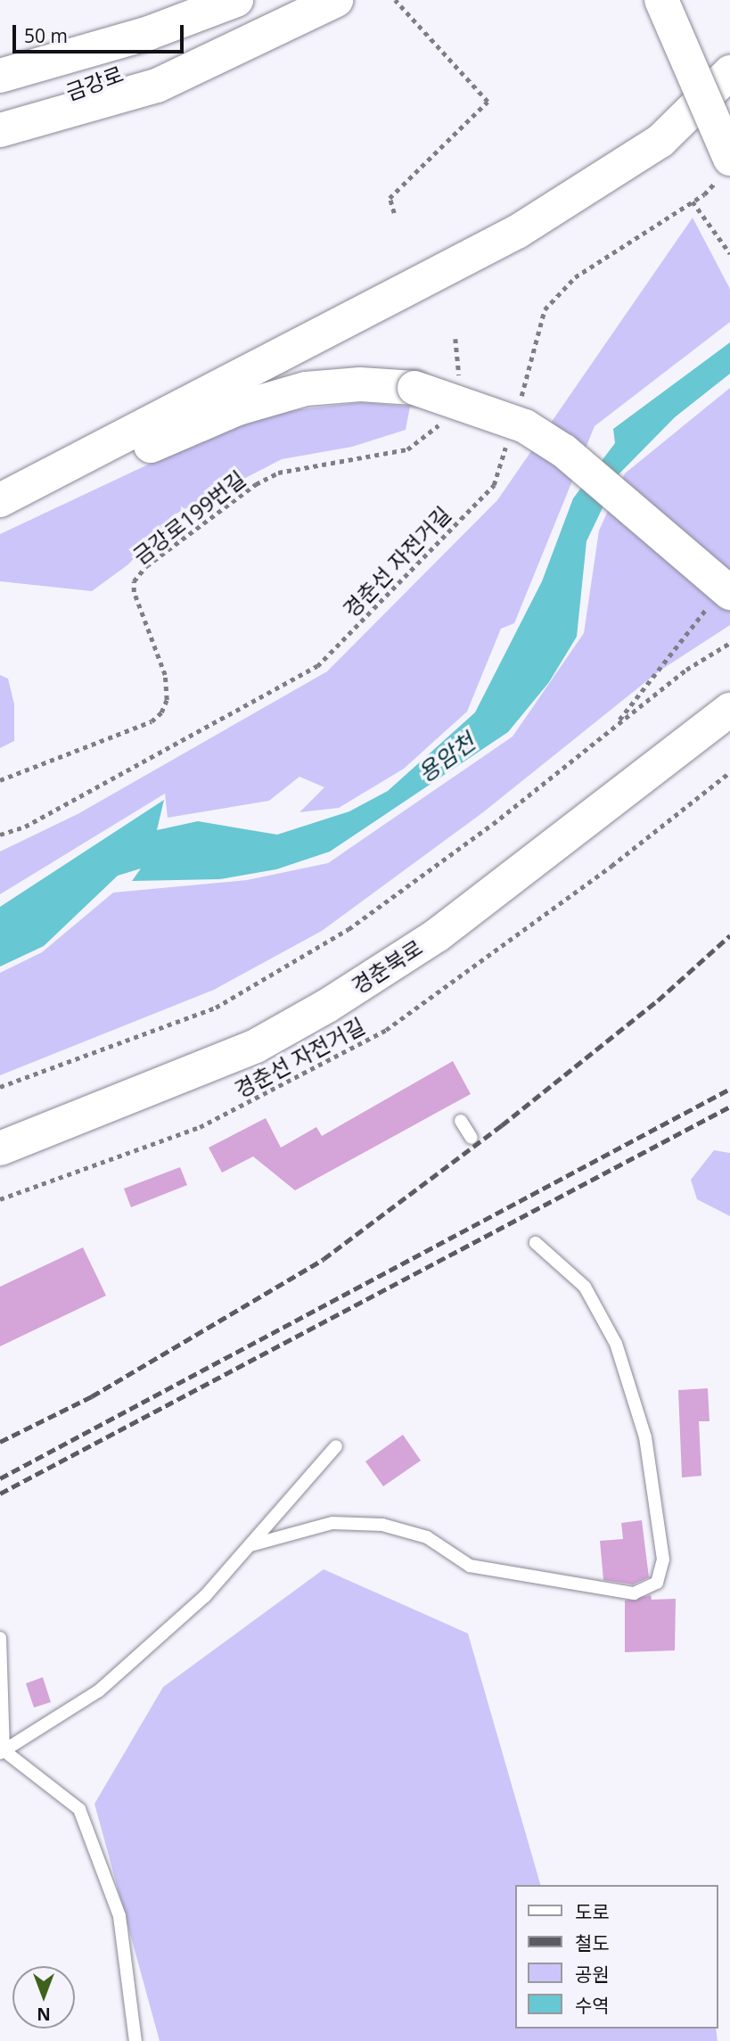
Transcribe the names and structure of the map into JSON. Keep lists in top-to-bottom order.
{
  "streets": {
    "main road": ["금강로", "경춘북로"],
    "path": ["금강로199번길", "경춘선 자전거길"]
  },
  "water": ["용암천"],
  "legend": [
    "도로",
    "철도",
    "공원",
    "수역"
  ],
  "scale_bar": "50 m",
  "north": "bottom"
}
